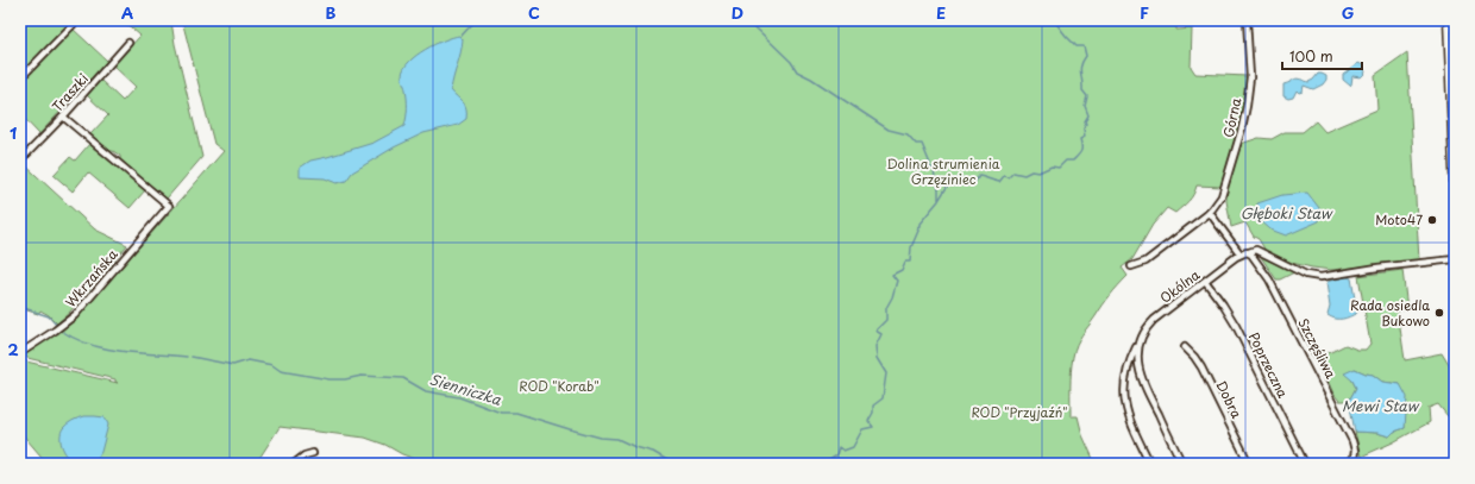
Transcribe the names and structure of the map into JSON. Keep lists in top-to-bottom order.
{
  "streets": {
    "street": [
      "Traszki",
      "Górna",
      "Wkrzańska",
      "Okólna",
      "Szczęśliwa",
      "Poprzeczna",
      "Dobra"
    ]
  },
  "crossings": [
    ["Traszki", "Wkrzańska"],
    ["Okólna", "Poprzeczna"]
  ],
  "water": ["Głęboki Staw", "Sienniczka", "Mewi Staw"],
  "parks": ["Dolina strumienia Grzęziniec", "ROD \"Korab\"", "ROD \"Przyjaźń\""],
  "places": ["Moto47", "Rada osiedla Bukowo"],
  "scale_bar": "100 m",
  "grid": {
    "columns": [
      "A",
      "B",
      "C",
      "D",
      "E",
      "F",
      "G"
    ],
    "rows": ["1", "2"]
  }
}
